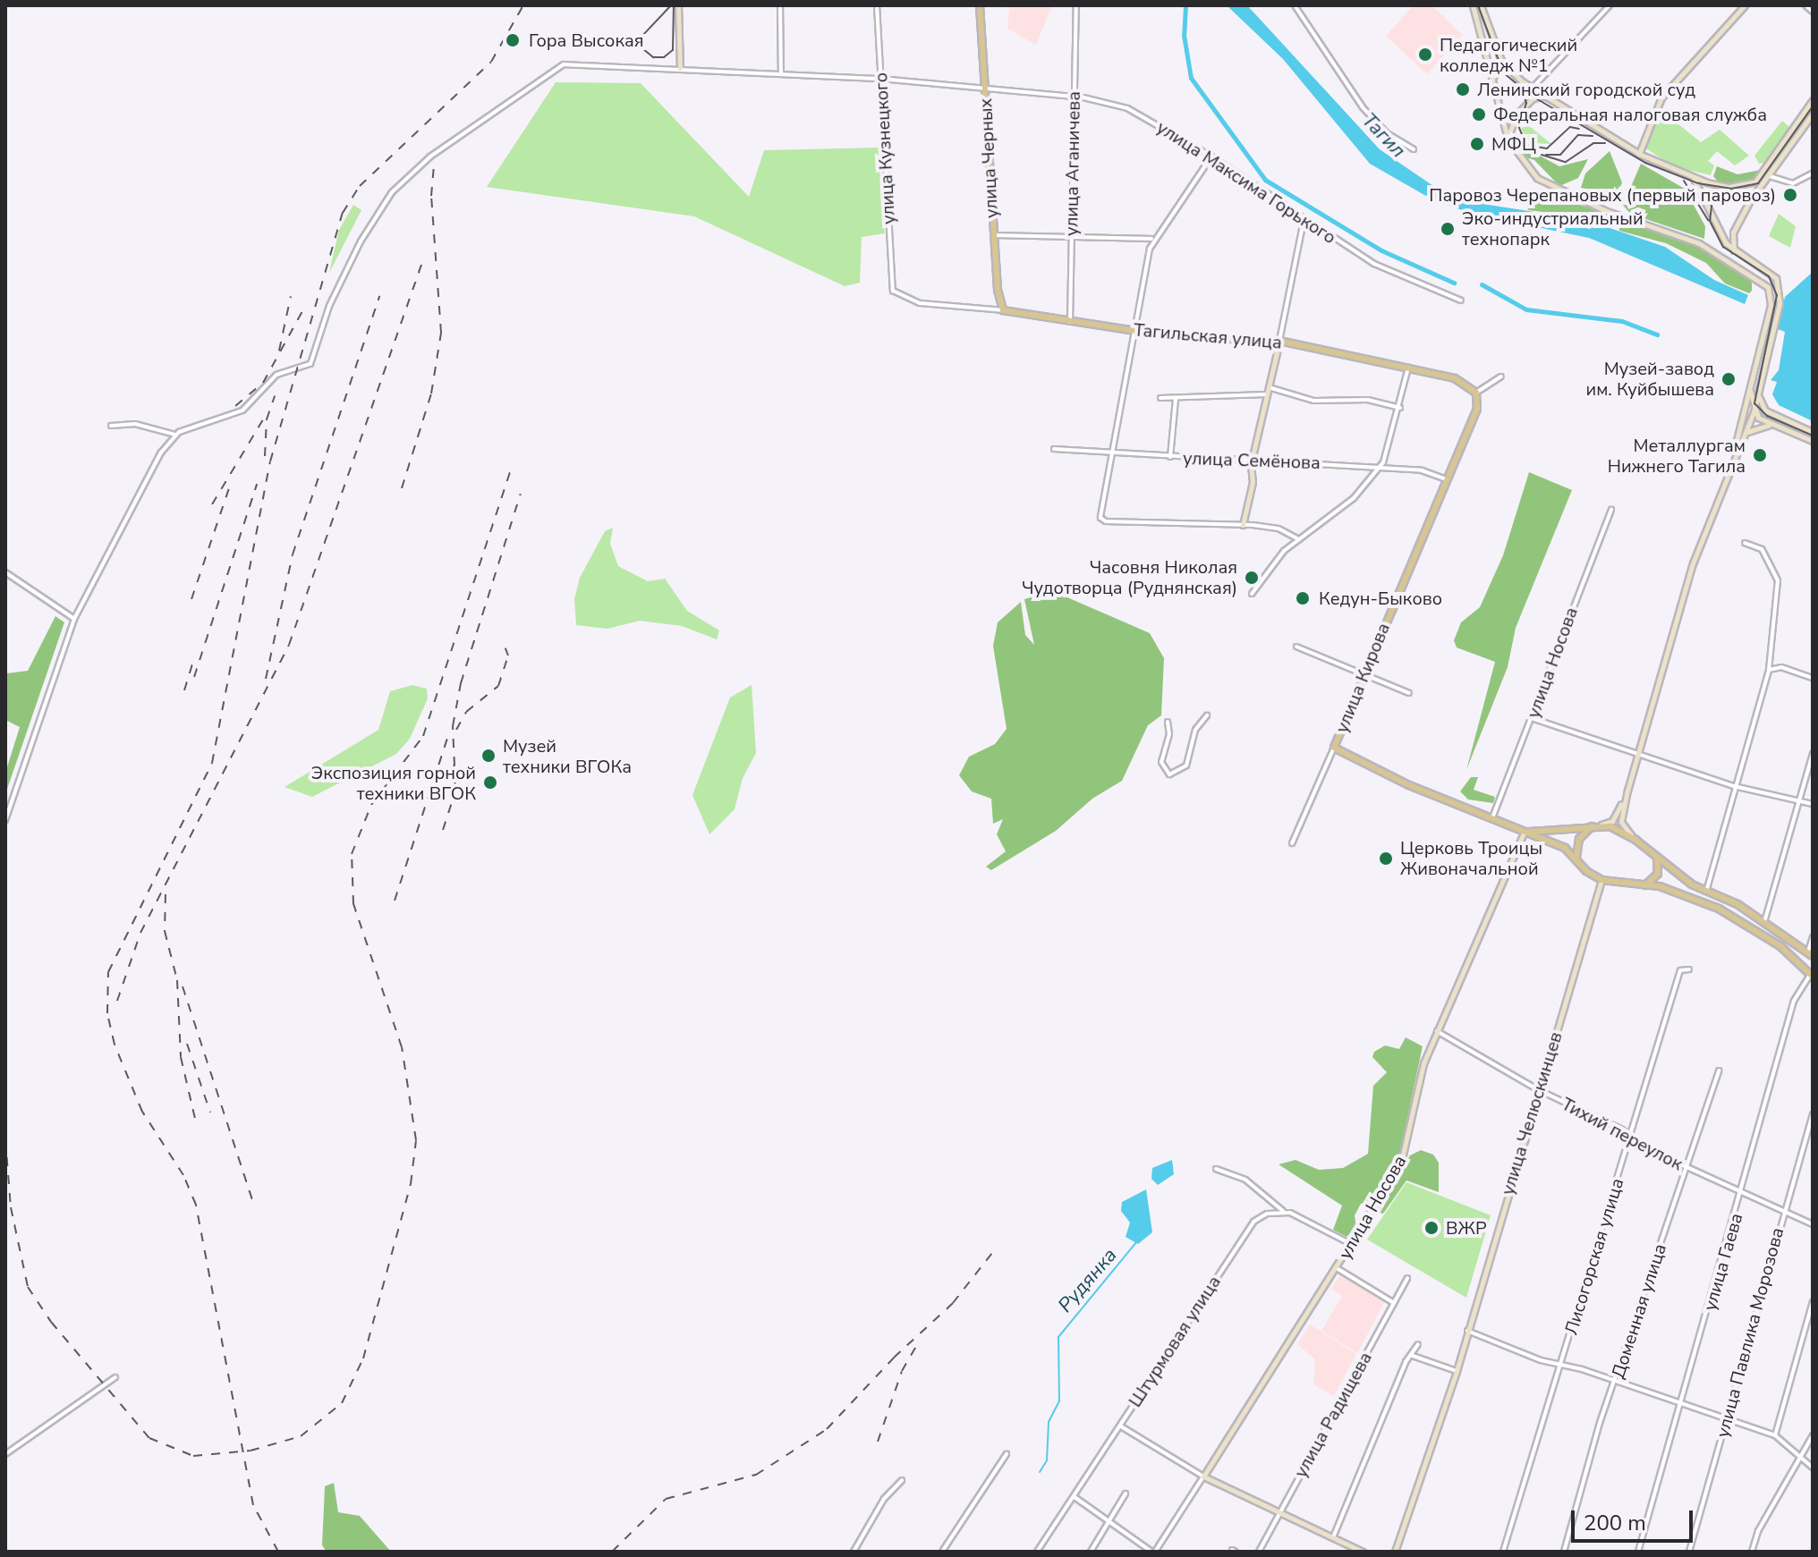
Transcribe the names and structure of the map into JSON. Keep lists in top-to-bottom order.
{
  "streets": {
    "main road": [
      "улица Черных",
      "Тагильская улица",
      "улица Носова",
      "улица Кирова",
      "улица Челюскинцев"
    ],
    "street": [
      "улица Кузнецкого",
      "улица Аганичева",
      "улица Максима Горького",
      "улица Семёнова",
      "Тихий переулок",
      "Лисогорская улица",
      "улица Гаева",
      "Доменная улица",
      "улица Павлика Морозова",
      "Штурмовая улица",
      "улица Радищева"
    ]
  },
  "crossings": [
    ["улица Кузнецкого", "улица Максима Горького"],
    ["улица Кузнецкого", "Тагильская улица"],
    ["улица Черных", "улица Максима Горького"],
    ["улица Черных", "Тагильская улица"],
    ["улица Аганичева", "улица Максима Горького"],
    ["улица Аганичева", "Тагильская улица"],
    ["Тагильская улица", "улица Кирова"],
    ["улица Семёнова", "улица Кирова"],
    ["улица Носова", "Тихий переулок"],
    ["улица Челюскинцев", "Тихий переулок"],
    ["Тихий переулок", "Лисогорская улица"],
    ["Тихий переулок", "улица Гаева"],
    ["Тихий переулок", "Доменная улица"],
    ["Тихий переулок", "улица Павлика Морозова"]
  ],
  "water": ["Тагил", "Рудянка"],
  "places": [
    "Гора Высокая",
    "Педагогический колледж №1",
    "Ленинский городской суд",
    "Федеральная налоговая служба",
    "МФЦ",
    "Паровоз Черепановых (первый паровоз)",
    "Эко-индустриальный технопарк",
    "Музей-завод им. Куйбышева",
    "Металлургам Нижнего Тагила",
    "Часовня Николая Чудотворца (Руднянская)",
    "Кедун-Быково",
    "Музей техники ВГОКа",
    "Экспозиция горной техники ВГОК",
    "Церковь Троицы Живоначальной",
    "ВЖР"
  ],
  "scale_bar": "200 m"
}
